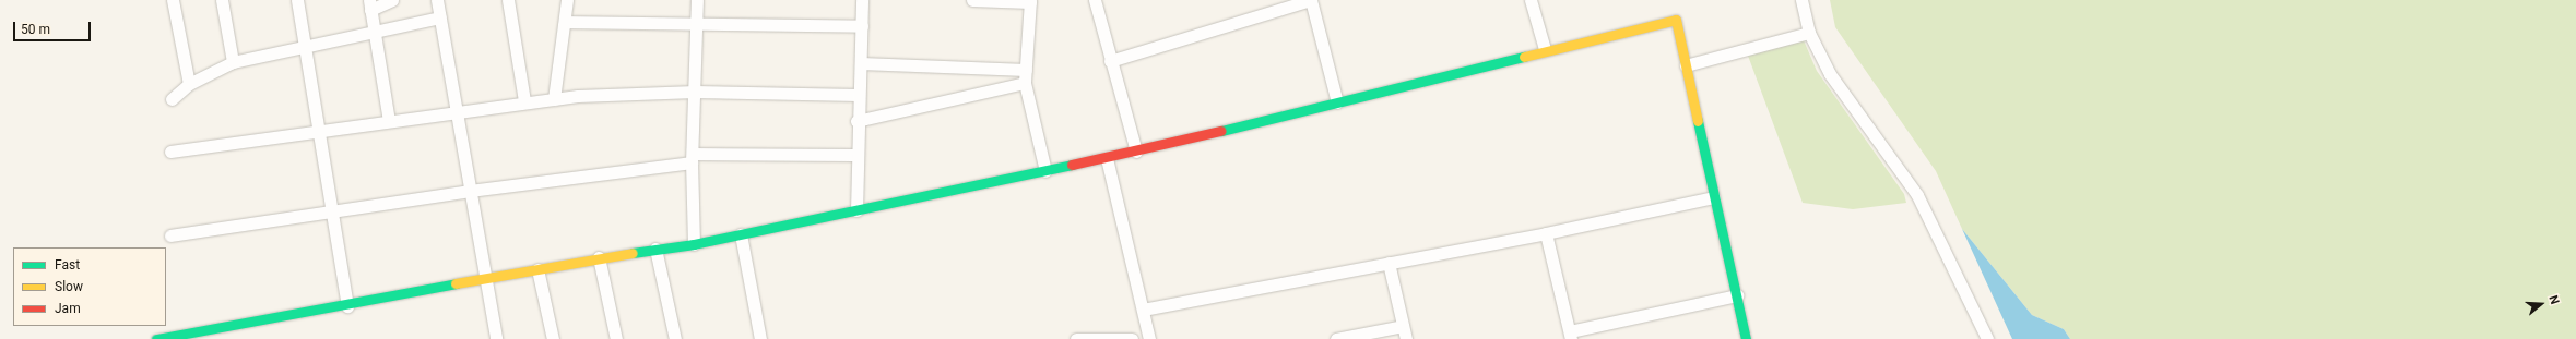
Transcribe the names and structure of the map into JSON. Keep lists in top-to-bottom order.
{
  "legend": ["Fast", "Slow", "Jam"],
  "scale_bar": "50 m",
  "north": "right"
}
